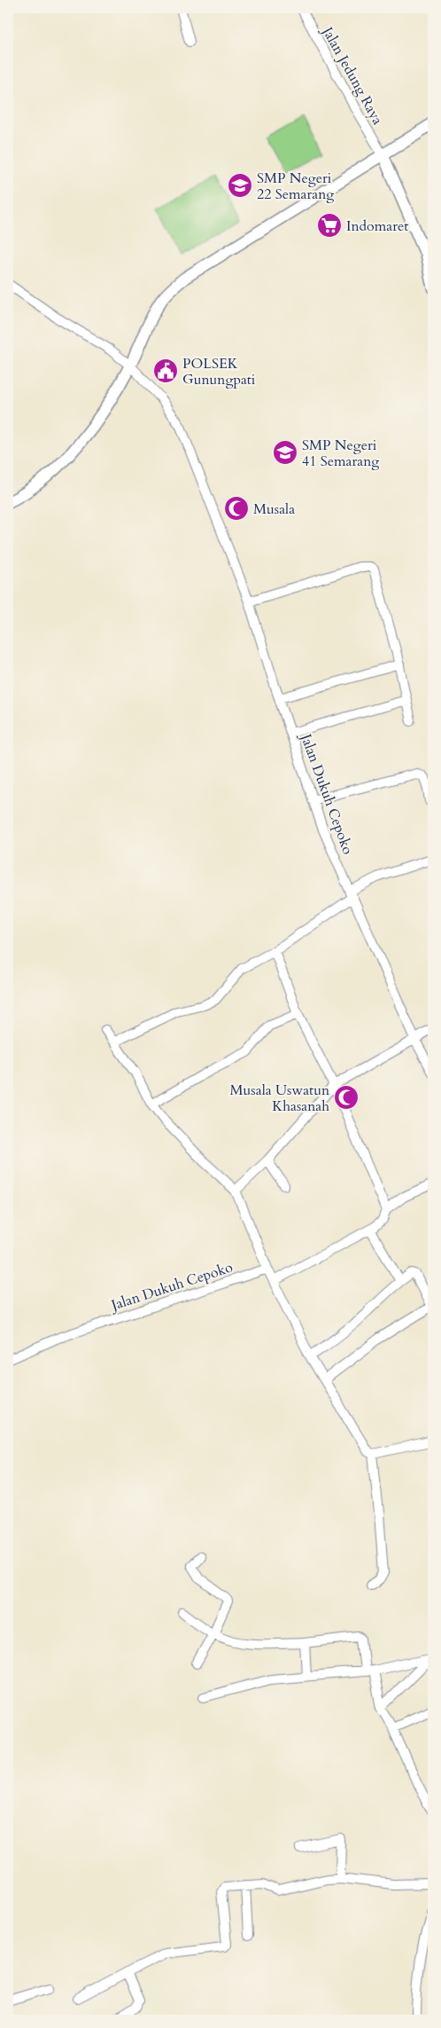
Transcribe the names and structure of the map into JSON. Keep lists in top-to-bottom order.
{
  "streets": {
    "street": ["Jalan Jedung Raya", "Jalan Dukuh Cepoko"]
  },
  "places": {
    "school or university": ["SMP Negeri 22 Semarang", "SMP Negeri 41 Semarang"],
    "supermarket": ["Indomaret"],
    "public building": ["POLSEK Gunungpati"],
    "mosque": ["Musala", "Musala Uswatun Khasanah"]
  }
}
